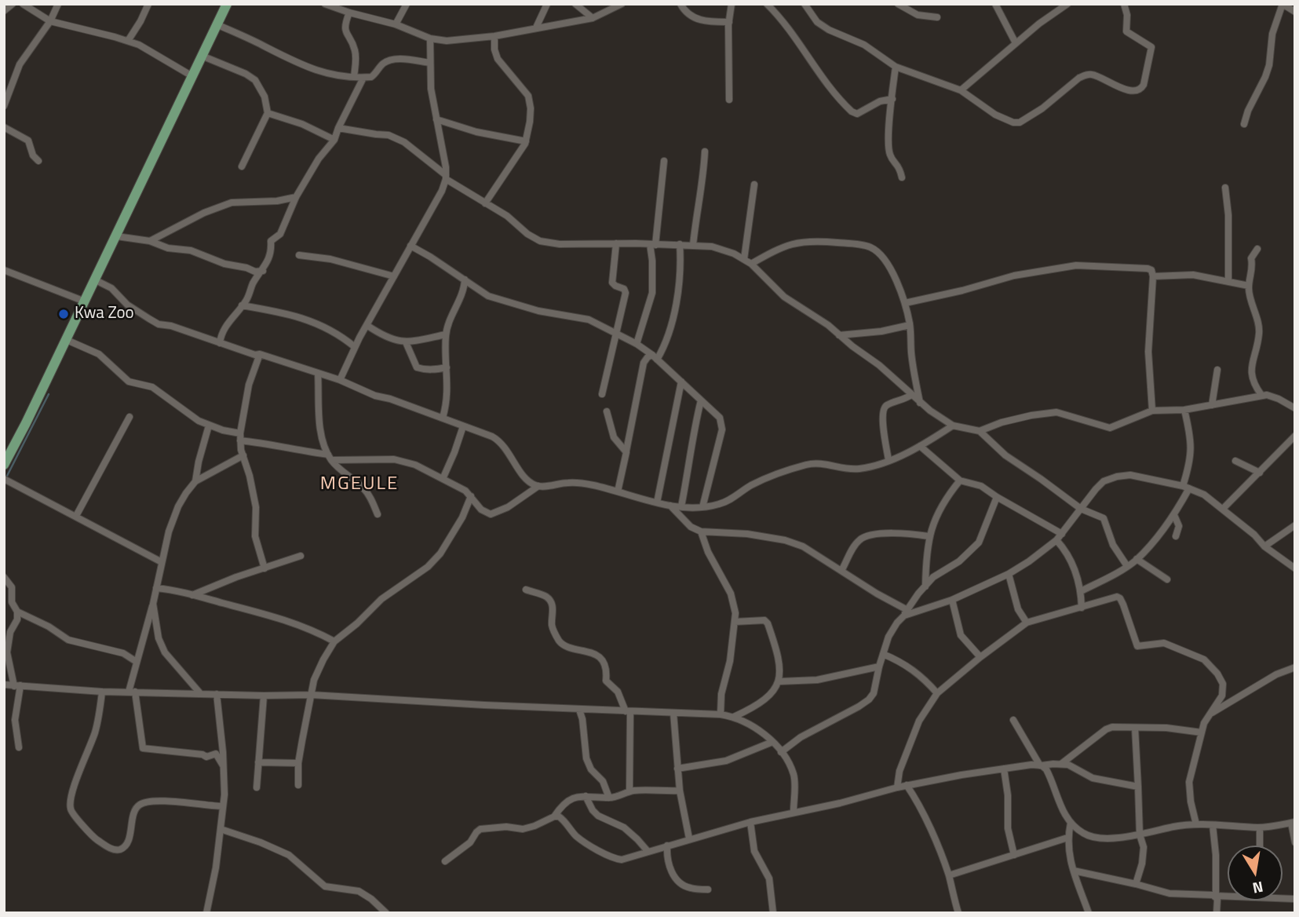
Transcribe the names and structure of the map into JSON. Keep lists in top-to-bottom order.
{
  "districts": ["MGEULE"],
  "places": ["Kwa Zoo"],
  "north": "bottom"
}
